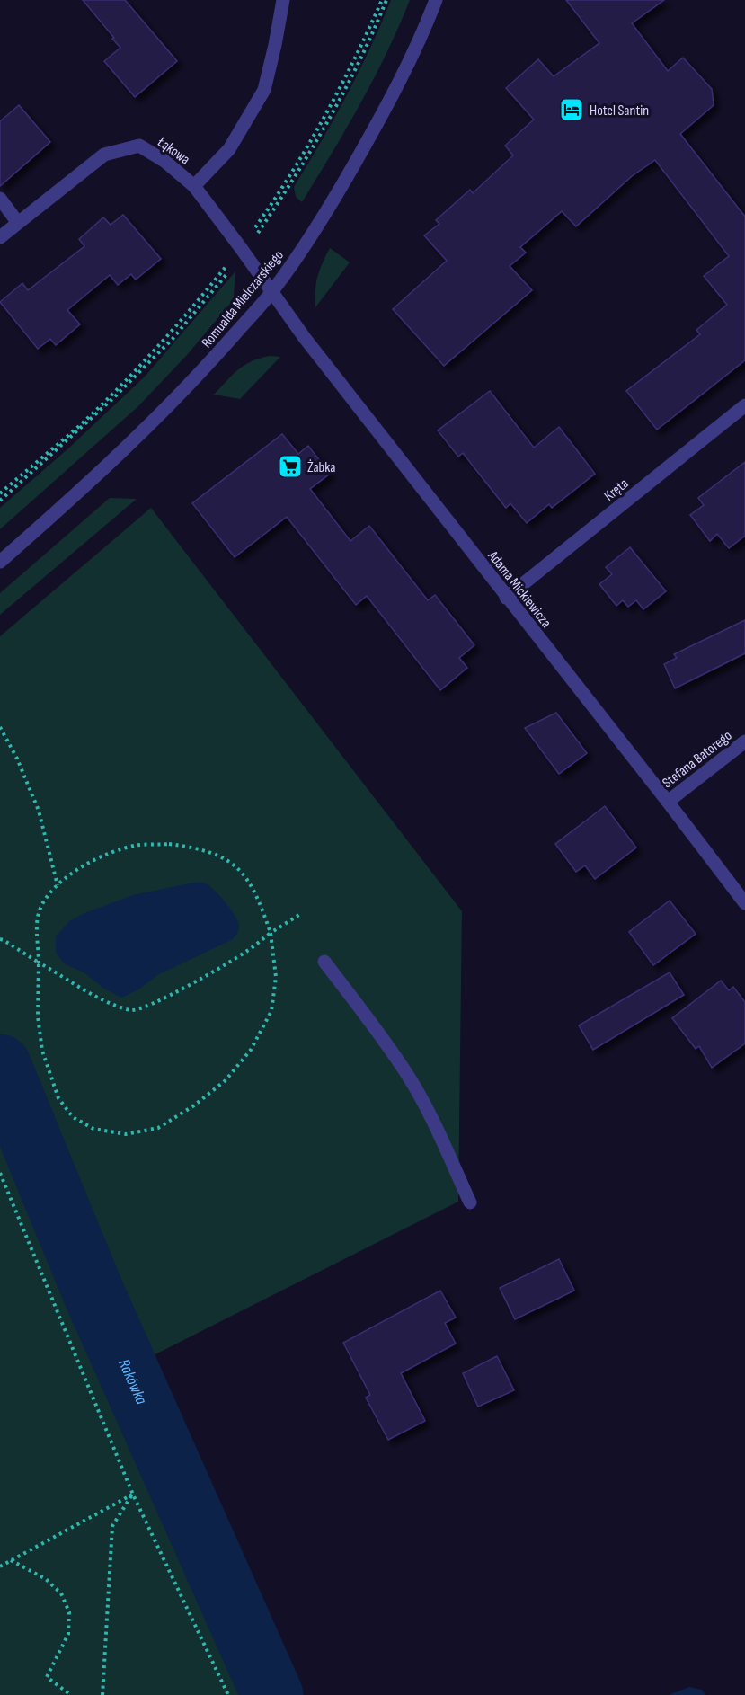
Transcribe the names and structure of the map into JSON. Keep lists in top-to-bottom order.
{
  "streets": {
    "street": [
      "Łąkowa",
      "Romualda Mielczarskiego",
      "Kręta",
      "Adama Mickiewicza",
      "Stefana Batorego"
    ]
  },
  "crossings": [
    ["Łąkowa", "Romualda Mielczarskiego"],
    ["Łąkowa", "Adama Mickiewicza"],
    ["Romualda Mielczarskiego", "Adama Mickiewicza"],
    ["Kręta", "Adama Mickiewicza"],
    ["Adama Mickiewicza", "Stefana Batorego"]
  ],
  "water": ["Rakówka"],
  "places": {
    "hotel": ["Hotel Santin"],
    "supermarket": ["Żabka"]
  }
}
